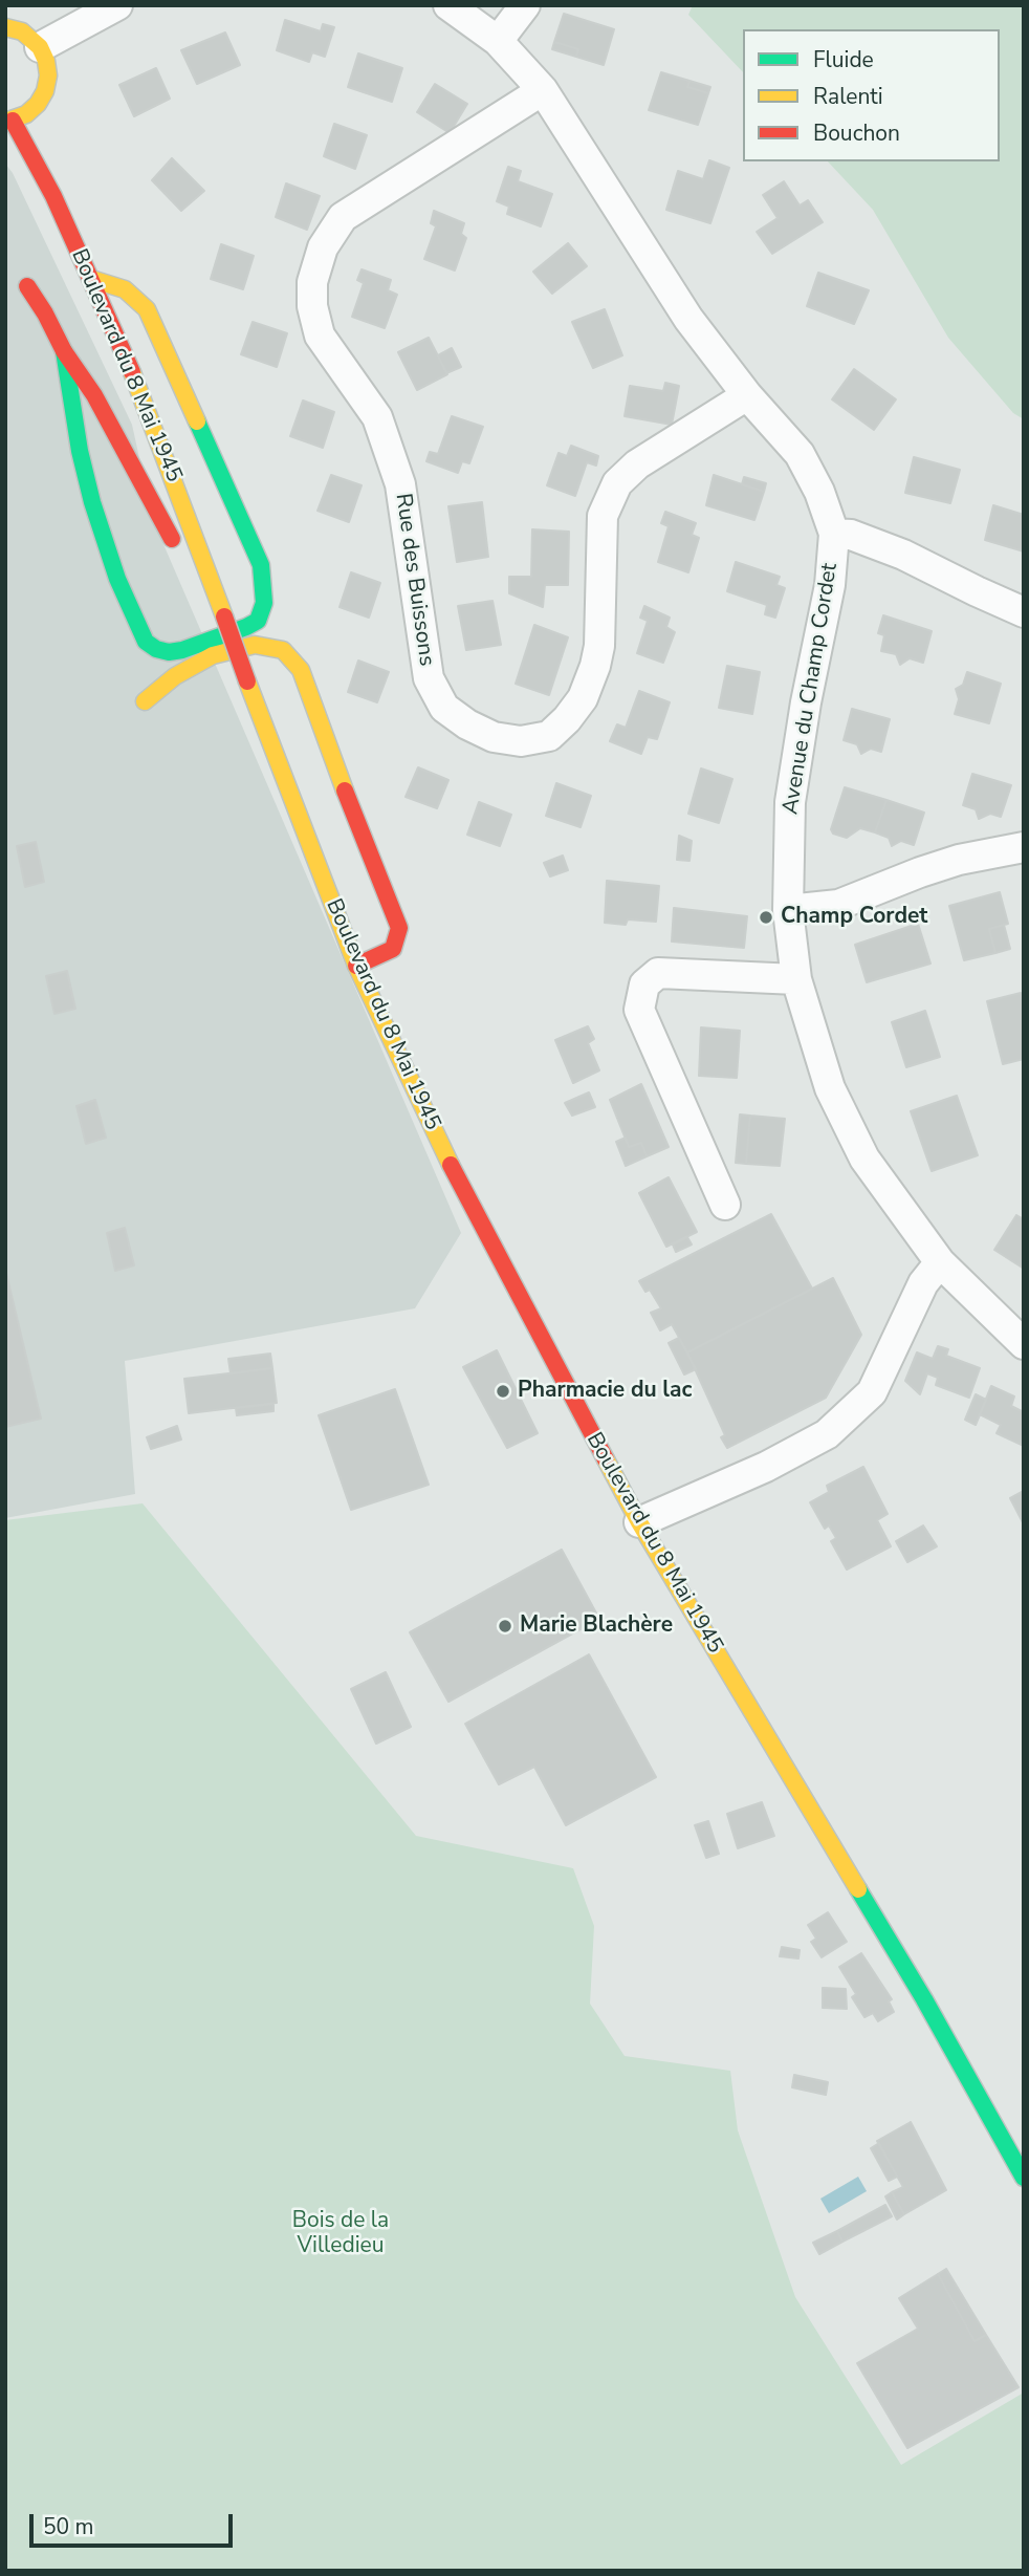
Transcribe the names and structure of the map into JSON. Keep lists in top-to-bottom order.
{
  "streets": {
    "street": ["Boulevard du 8 Mai 1945", "Rue des Buissons", "Avenue du Champ Cordet"]
  },
  "crossings": [
    ["Rue des Buissons", "Avenue du Champ Cordet"]
  ],
  "parks": ["Bois de la Villedieu"],
  "places": ["Champ Cordet", "Pharmacie du lac", "Marie Blachère"],
  "legend": ["Fluide", "Ralenti", "Bouchon"],
  "scale_bar": "50 m"
}
